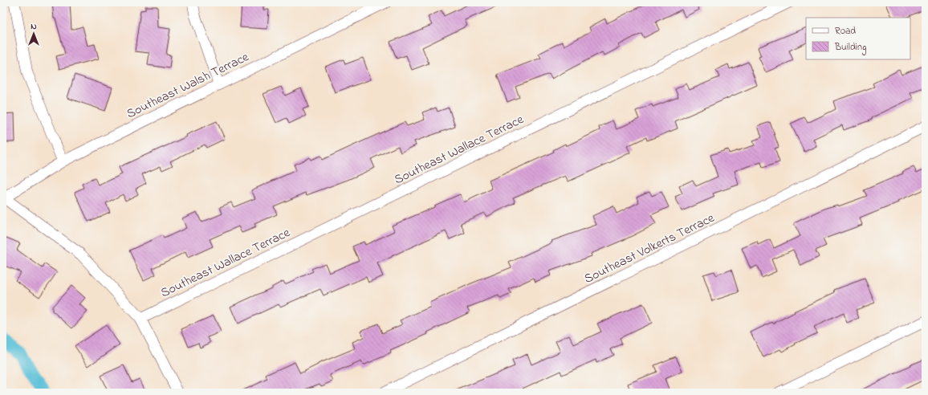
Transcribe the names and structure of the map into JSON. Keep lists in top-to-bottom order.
{
  "streets": {
    "street": ["Southeast Walsh Terrace", "Southeast Wallace Terrace", "Southeast Volkerts Terrace"]
  },
  "legend": ["Road", "Building"],
  "north": "top"
}
